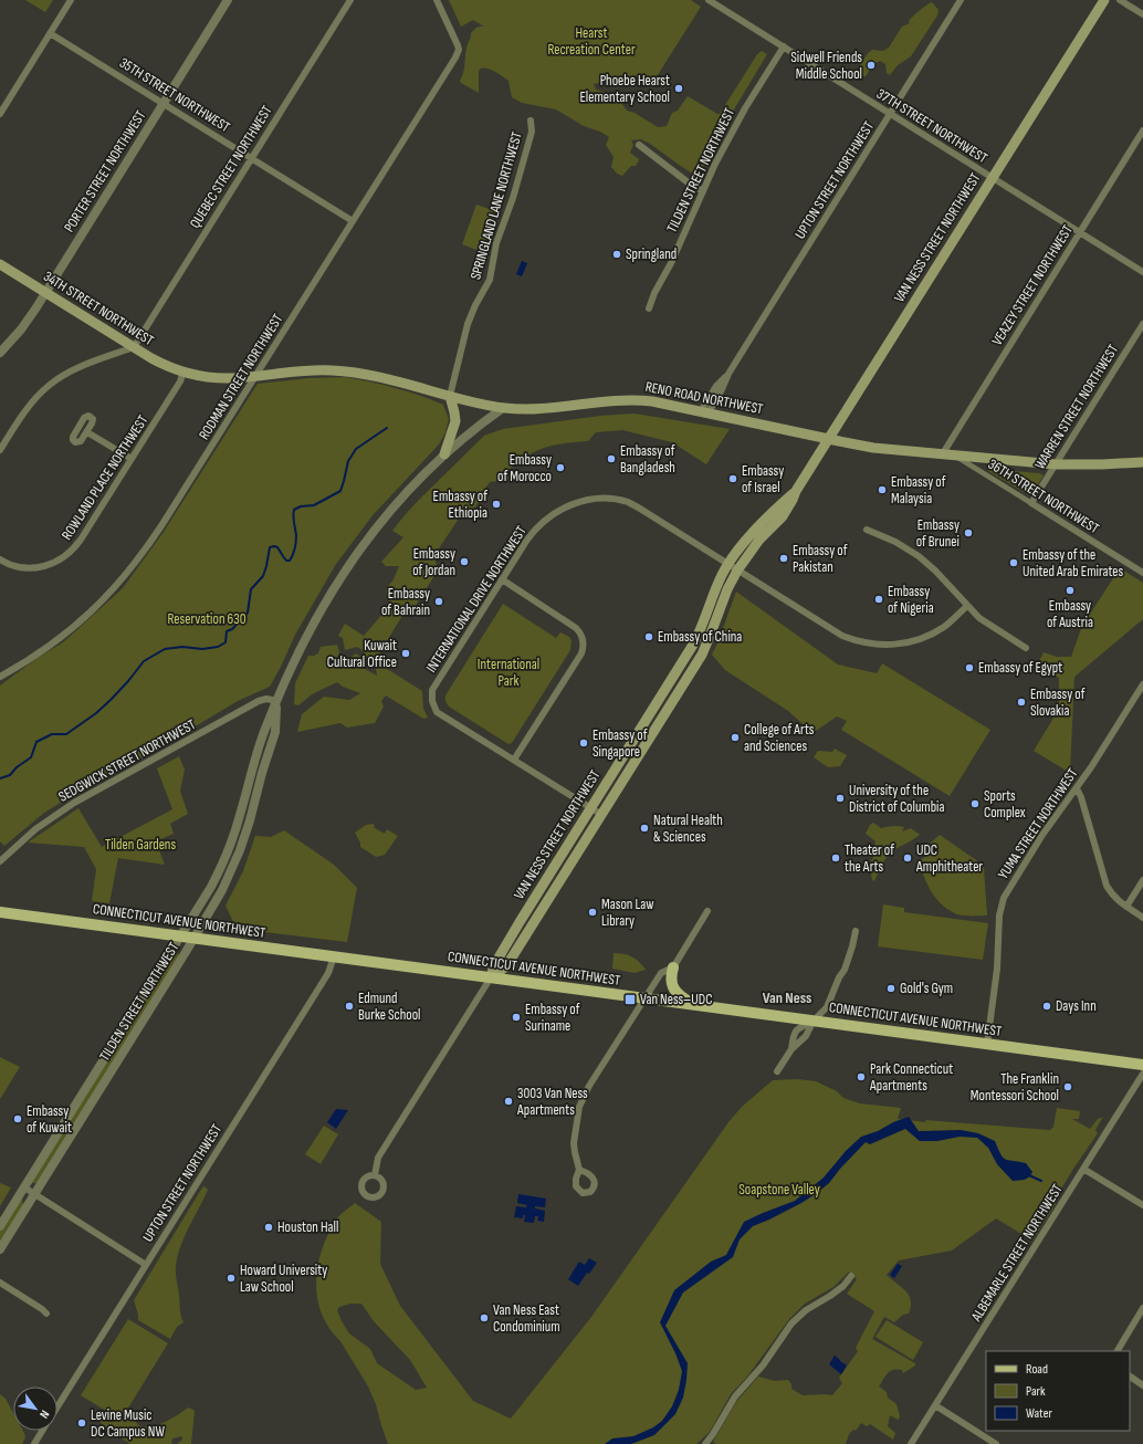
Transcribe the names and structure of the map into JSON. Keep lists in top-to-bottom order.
{
  "streets": {
    "main road": [
      "VAN NESS STREET NORTHWEST",
      "34TH STREET NORTHWEST",
      "RENO ROAD NORTHWEST",
      "CONNECTICUT AVENUE NORTHWEST"
    ],
    "street": [
      "35TH STREET NORTHWEST",
      "37TH STREET NORTHWEST",
      "QUEBEC STREET NORTHWEST",
      "TILDEN STREET NORTHWEST",
      "PORTER STREET NORTHWEST",
      "UPTON STREET NORTHWEST",
      "SPRINGLAND LANE NORTHWEST",
      "VEAZEY STREET NORTHWEST",
      "RODMAN STREET NORTHWEST",
      "WARREN STREET NORTHWEST",
      "ROWLAND PLACE NORTHWEST",
      "36TH STREET NORTHWEST",
      "INTERNATIONAL DRIVE NORTHWEST",
      "SEDGWICK STREET NORTHWEST",
      "YUMA STREET NORTHWEST",
      "ALBEMARLE STREET NORTHWEST"
    ]
  },
  "crossings": [
    ["35TH STREET NORTHWEST", "QUEBEC STREET NORTHWEST"],
    ["35TH STREET NORTHWEST", "PORTER STREET NORTHWEST"],
    ["35TH STREET NORTHWEST", "RODMAN STREET NORTHWEST"],
    ["37TH STREET NORTHWEST", "TILDEN STREET NORTHWEST"],
    ["37TH STREET NORTHWEST", "UPTON STREET NORTHWEST"],
    ["37TH STREET NORTHWEST", "VAN NESS STREET NORTHWEST"],
    ["37TH STREET NORTHWEST", "VEAZEY STREET NORTHWEST"],
    ["QUEBEC STREET NORTHWEST", "34TH STREET NORTHWEST"],
    ["TILDEN STREET NORTHWEST", "RENO ROAD NORTHWEST"],
    ["TILDEN STREET NORTHWEST", "SEDGWICK STREET NORTHWEST"],
    ["TILDEN STREET NORTHWEST", "CONNECTICUT AVENUE NORTHWEST"],
    ["PORTER STREET NORTHWEST", "34TH STREET NORTHWEST"],
    ["UPTON STREET NORTHWEST", "RENO ROAD NORTHWEST"],
    ["UPTON STREET NORTHWEST", "CONNECTICUT AVENUE NORTHWEST"],
    ["SPRINGLAND LANE NORTHWEST", "RENO ROAD NORTHWEST"],
    ["VAN NESS STREET NORTHWEST", "RENO ROAD NORTHWEST"],
    ["VAN NESS STREET NORTHWEST", "INTERNATIONAL DRIVE NORTHWEST"],
    ["VAN NESS STREET NORTHWEST", "CONNECTICUT AVENUE NORTHWEST"],
    ["VEAZEY STREET NORTHWEST", "RENO ROAD NORTHWEST"],
    ["34TH STREET NORTHWEST", "RENO ROAD NORTHWEST"],
    ["34TH STREET NORTHWEST", "ROWLAND PLACE NORTHWEST"],
    ["RODMAN STREET NORTHWEST", "RENO ROAD NORTHWEST"],
    ["RENO ROAD NORTHWEST", "WARREN STREET NORTHWEST"],
    ["RENO ROAD NORTHWEST", "ROWLAND PLACE NORTHWEST"],
    ["RENO ROAD NORTHWEST", "36TH STREET NORTHWEST"],
    ["WARREN STREET NORTHWEST", "36TH STREET NORTHWEST"],
    ["YUMA STREET NORTHWEST", "CONNECTICUT AVENUE NORTHWEST"]
  ],
  "districts": ["Van Ness"],
  "parks": [
    "Hearst Recreation Center",
    "Reservation 630",
    "International Park",
    "Tilden Gardens",
    "Soapstone Valley"
  ],
  "places": {
    "other": [
      "Sidwell Friends Middle School",
      "Phoebe Hearst Elementary School",
      "Springland",
      "Embassy of Bangladesh",
      "Embassy of Morocco",
      "Embassy of Israel",
      "Embassy of Malaysia",
      "Embassy of Ethiopia",
      "Embassy of Brunei",
      "Embassy of Pakistan",
      "Embassy of Jordan",
      "Embassy of the United Arab Emirates",
      "Embassy of Austria",
      "Embassy of Nigeria",
      "Embassy of Bahrain",
      "Embassy of China",
      "Kuwait Cultural Office",
      "Embassy of Egypt",
      "Embassy of Slovakia",
      "College of Arts and Sciences",
      "Embassy of Singapore",
      "University of the District of Columbia",
      "Sports Complex",
      "Natural Health & Sciences",
      "Theater of the Arts",
      "UDC Amphitheater",
      "Mason Law Library",
      "Gold's Gym",
      "Edmund Burke School",
      "Days Inn",
      "Embassy of Suriname",
      "Park Connecticut Apartments",
      "The Franklin Montessori School",
      "3003 Van Ness Apartments",
      "Embassy of Kuwait",
      "Houston Hall",
      "Howard University Law School",
      "Van Ness East Condominium",
      "Levine Music DC Campus NW"
    ],
    "transit": ["Van Ness–UDC"]
  },
  "legend": ["Road", "Park", "Water"],
  "north": "bottom right"
}
